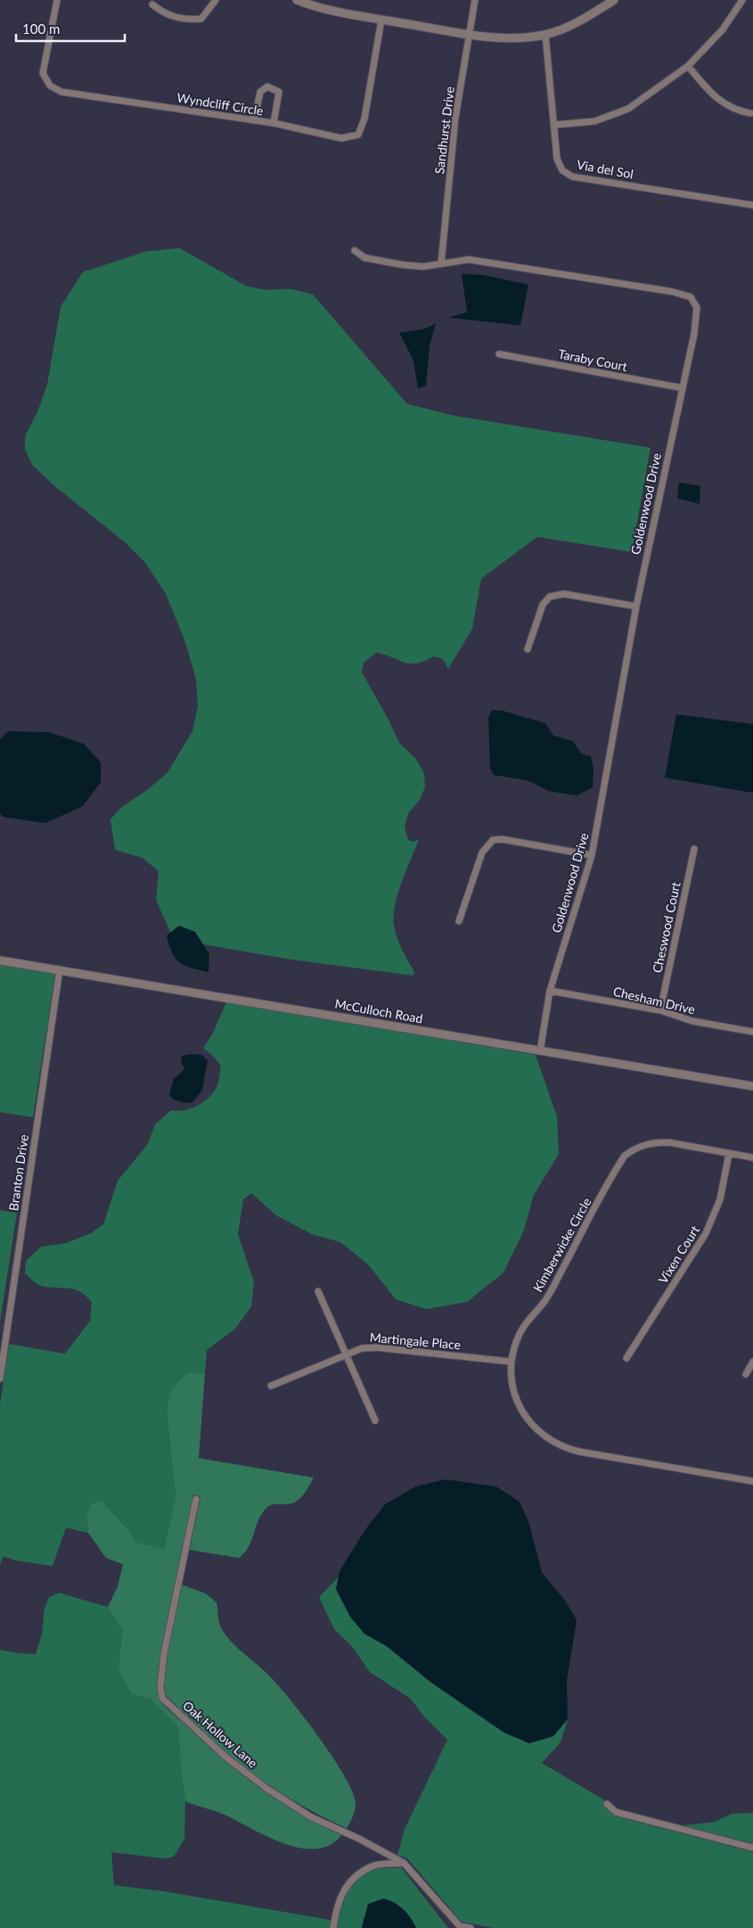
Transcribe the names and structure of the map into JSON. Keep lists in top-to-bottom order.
{
  "streets": {
    "street": [
      "Wyndcliff Circle",
      "Sandhurst Drive",
      "Via del Sol",
      "Taraby Court",
      "Goldenwood Drive",
      "Cheswood Court",
      "Chesham Drive",
      "McCulloch Road",
      "Branton Drive",
      "Kimberwicke Circle",
      "Vixen Court",
      "Martingale Place",
      "Oak Hollow Lane"
    ]
  },
  "crossings": [
    ["Sandhurst Drive", "Goldenwood Drive"],
    ["Taraby Court", "Goldenwood Drive"],
    ["Goldenwood Drive", "Chesham Drive"],
    ["Goldenwood Drive", "McCulloch Road"],
    ["Cheswood Court", "Chesham Drive"],
    ["McCulloch Road", "Branton Drive"],
    ["Kimberwicke Circle", "Vixen Court"],
    ["Kimberwicke Circle", "Martingale Place"]
  ],
  "scale_bar": "100 m"
}
